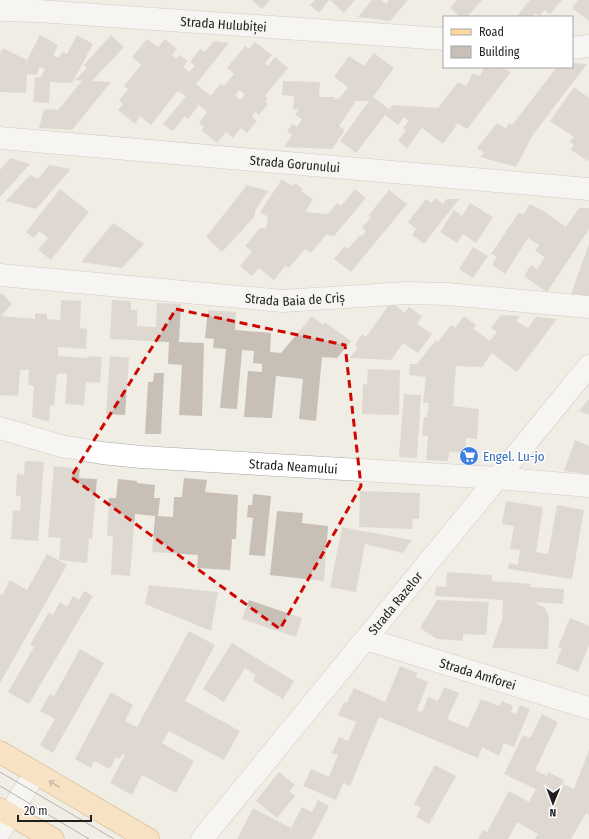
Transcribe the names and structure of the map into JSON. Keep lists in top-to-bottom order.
{
  "streets": {
    "street": [
      "Strada Hulubiței",
      "Strada Gorunului",
      "Strada Baia de Criș",
      "Strada Neamului",
      "Strada Razelor",
      "Strada Amforei"
    ]
  },
  "crossings": [
    ["Strada Neamului", "Strada Razelor"],
    ["Strada Razelor", "Strada Amforei"]
  ],
  "places": {
    "supermarket": ["Engel. Lu-jo"]
  },
  "legend": ["Road", "Building"],
  "scale_bar": "20 m",
  "north": "bottom"
}
